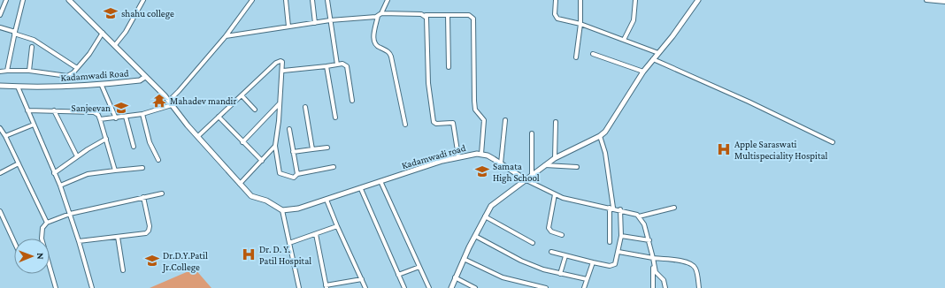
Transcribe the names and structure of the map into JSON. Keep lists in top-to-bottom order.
{
  "streets": {
    "street": ["Kadamwadi Road", "Kadamwadi road"]
  },
  "places": {
    "school or university": [
      "shahu college",
      "Sanjeevan",
      "Samata High School",
      "Dr.D.Y.Patil Jr.College"
    ],
    "temple": ["Mahadev mandir"],
    "hospital": ["Apple Saraswati Multispeciality Hospital", "Dr. D. Y. Patil Hospital"]
  },
  "north": "right"
}
